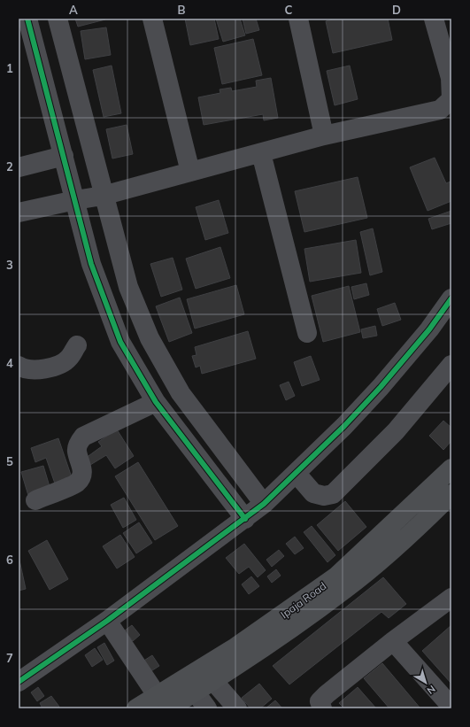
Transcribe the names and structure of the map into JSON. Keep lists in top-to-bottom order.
{
  "streets": {
    "main road": ["Ipaja Road"]
  },
  "north": "bottom right",
  "grid": {
    "columns": [
      "A",
      "B",
      "C",
      "D"
    ],
    "rows": [
      "1",
      "2",
      "3",
      "4",
      "5",
      "6",
      "7"
    ]
  }
}
